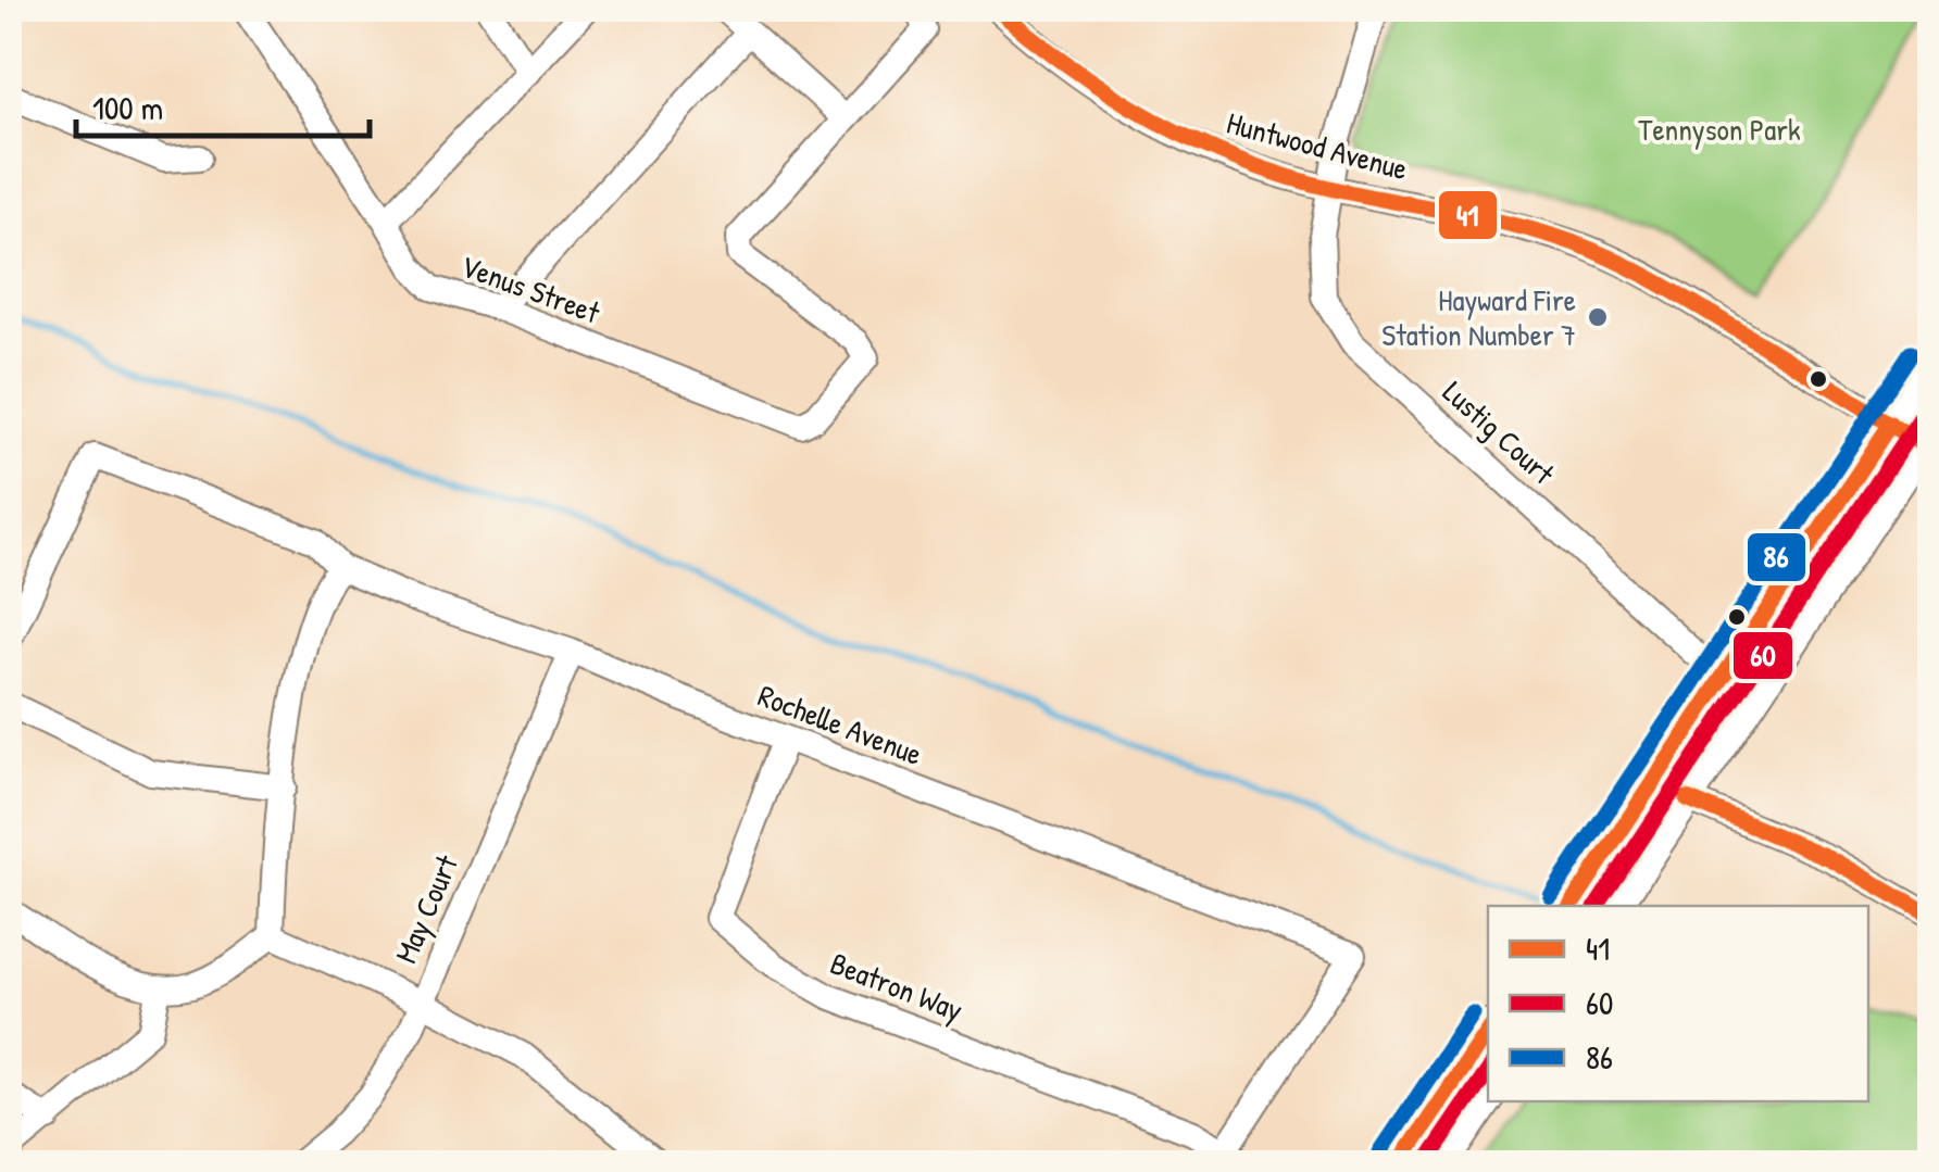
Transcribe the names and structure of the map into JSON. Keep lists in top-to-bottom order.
{
  "streets": {
    "street": [
      "Huntwood Avenue",
      "Venus Street",
      "Lustig Court",
      "Rochelle Avenue",
      "May Court",
      "Beatron Way"
    ]
  },
  "crossings": [
    ["Huntwood Avenue", "Lustig Court"],
    ["Rochelle Avenue", "May Court"],
    ["Rochelle Avenue", "Beatron Way"]
  ],
  "parks": ["Tennyson Park"],
  "places": ["Hayward Fire Station Number 7"],
  "lines": ["transit line 41", "transit line 86", "transit line 60"],
  "legend": ["41", "60", "86"],
  "scale_bar": "100 m"
}
